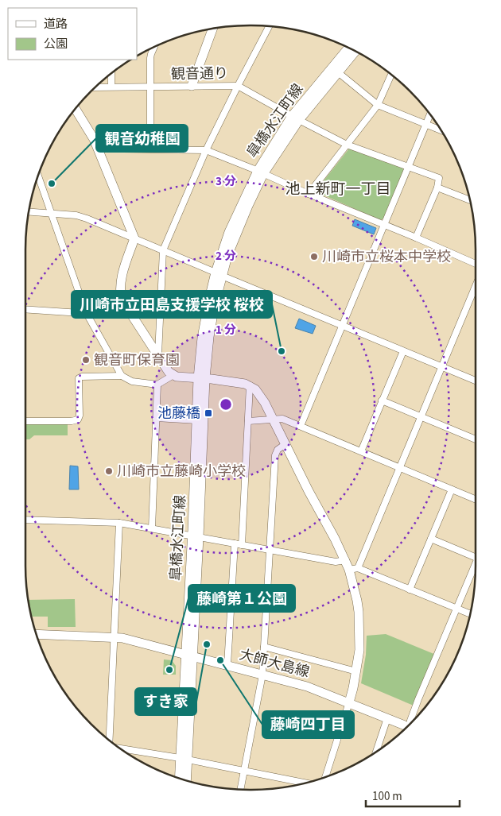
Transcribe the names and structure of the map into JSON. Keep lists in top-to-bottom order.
{
  "streets": {
    "street": ["観音通り", "皐橋水江町線", "大師大島線"]
  },
  "crossings": [
    ["観音通り", "皐橋水江町線"],
    ["皐橋水江町線", "大師大島線"]
  ],
  "districts": ["池上新町一丁目"],
  "places": {
    "other": [
      "観音幼稚園",
      "川崎市立桜本中学校",
      "川崎市立田島支援学校 桜校",
      "観音町保育園",
      "川崎市立藤崎小学校",
      "すき家",
      "藤崎四丁目",
      "藤崎第１公園"
    ],
    "transit": ["池藤橋"]
  },
  "legend": ["道路", "公園"],
  "scale_bar": "100 m",
  "rings": ["3 分", "2 分", "1 分"]
}
